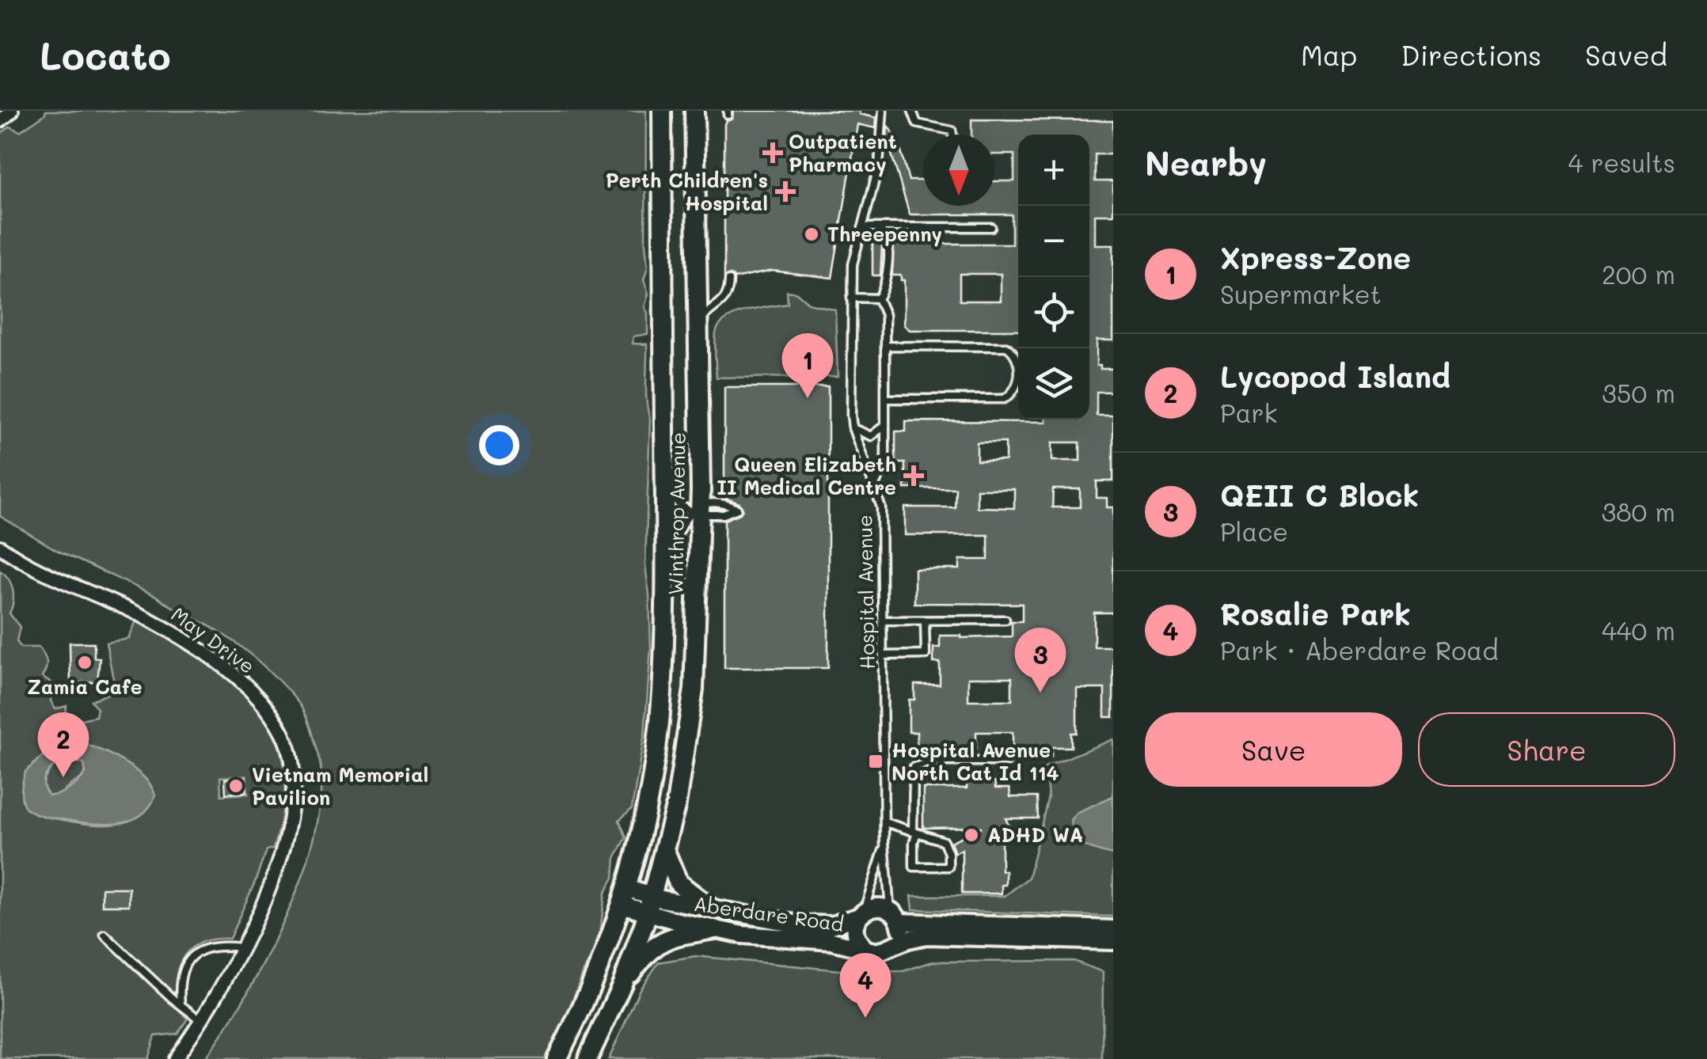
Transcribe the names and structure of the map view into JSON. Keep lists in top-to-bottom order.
{
  "streets": {
    "main road": ["Winthrop Avenue", "Aberdare Road"],
    "street": ["May Drive"],
    "lane": ["Hospital Avenue"]
  },
  "crossings": [
    ["Winthrop Avenue", "Aberdare Road"],
    ["Hospital Avenue", "Aberdare Road"]
  ],
  "places": {
    "health": ["Outpatient Pharmacy", "Perth Children's Hospital", "Queen Elizabeth II Medical Centre"],
    "other": [
      "Threepenny",
      "Zamia Cafe",
      "Vietnam Memorial Pavilion",
      "ADHD WA"
    ],
    "transit": ["Hospital Avenue North Cat Id 114"]
  },
  "north": "bottom",
  "page": {
    "header": "Locato",
    "nav": ["Map", "Directions", "Saved"],
    "heading": ["Nearby", "4 results"],
    "map_buttons": ["+", "−"],
    "list": [
      {
        "mark": "1",
        "name": "Xpress-Zone",
        "note": "Supermarket",
        "value": "200 m"
      },
      {
        "mark": "2",
        "name": "Lycopod Island",
        "note": "Park",
        "value": "350 m"
      },
      {
        "mark": "3",
        "name": "QEII C Block",
        "note": "Place",
        "value": "380 m"
      },
      {
        "mark": "4",
        "name": "Rosalie Park",
        "note": "Park · Aberdare Road",
        "value": "440 m"
      }
    ],
    "pins": [
      "1",
      "3",
      "2",
      "4"
    ],
    "buttons": ["Save", "Share"]
  }
}
